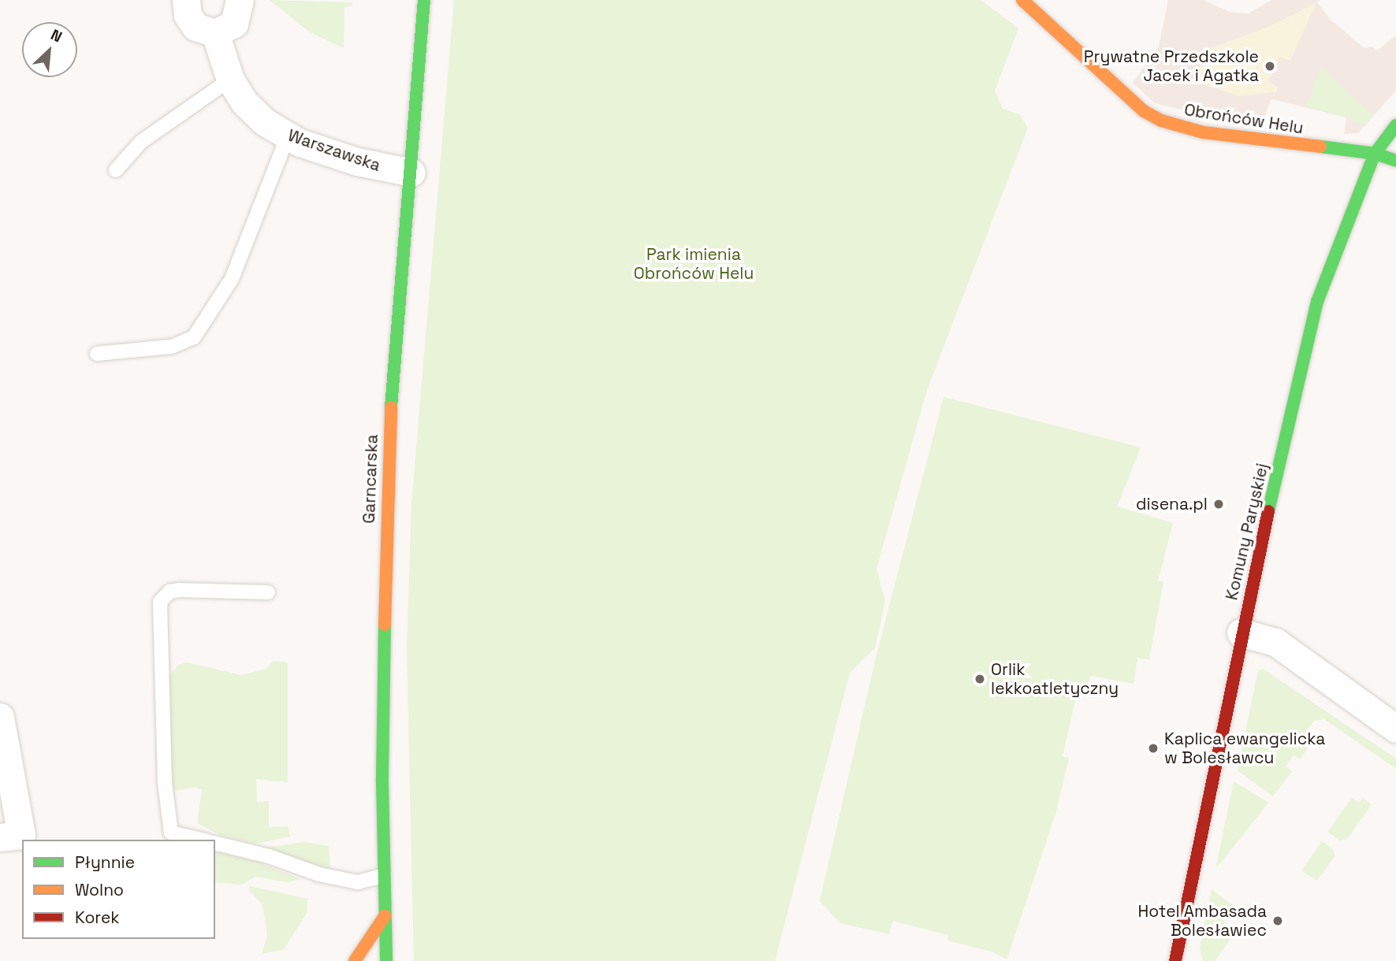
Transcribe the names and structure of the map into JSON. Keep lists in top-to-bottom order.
{
  "streets": {
    "street": [
      "Obrońców Helu",
      "Warszawska",
      "Garncarska",
      "Komuny Paryskiej"
    ]
  },
  "crossings": [
    ["Obrońców Helu", "Komuny Paryskiej"],
    ["Warszawska", "Garncarska"]
  ],
  "parks": ["Park imienia Obrońców Helu"],
  "places": [
    "Prywatne Przedszkole Jacek i Agatka",
    "disena.pl",
    "Orlik lekkoatletyczny",
    "Kaplica ewangelicka w Bolesławcu",
    "Hotel Ambasada Bolesławiec"
  ],
  "legend": ["Płynnie", "Wolno", "Korek"],
  "north": "top right"
}
